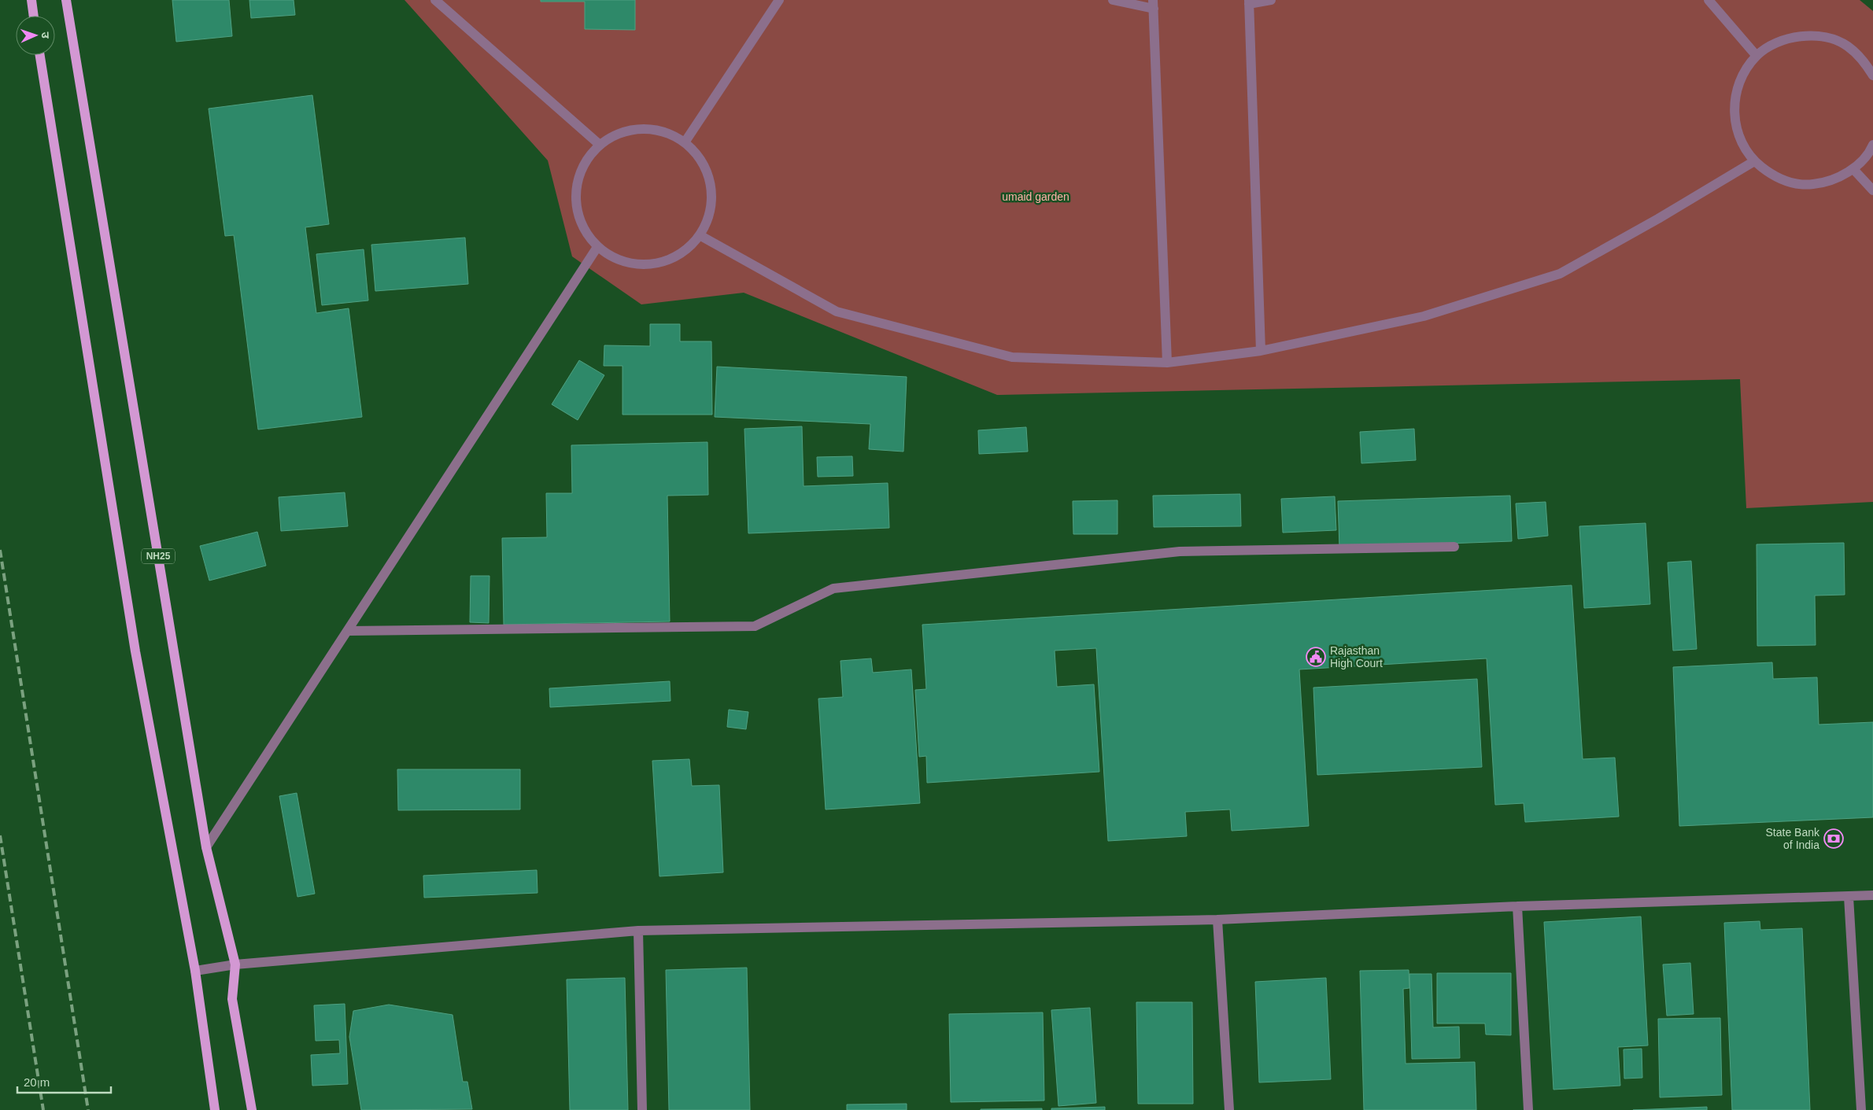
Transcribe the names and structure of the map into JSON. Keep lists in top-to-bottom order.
{
  "streets": {
    "main road": ["NH25"]
  },
  "parks": ["umaid garden"],
  "places": {
    "public building": ["Rajasthan High Court"],
    "bank": ["State Bank of India"]
  },
  "scale_bar": "20 m",
  "north": "right"
}
